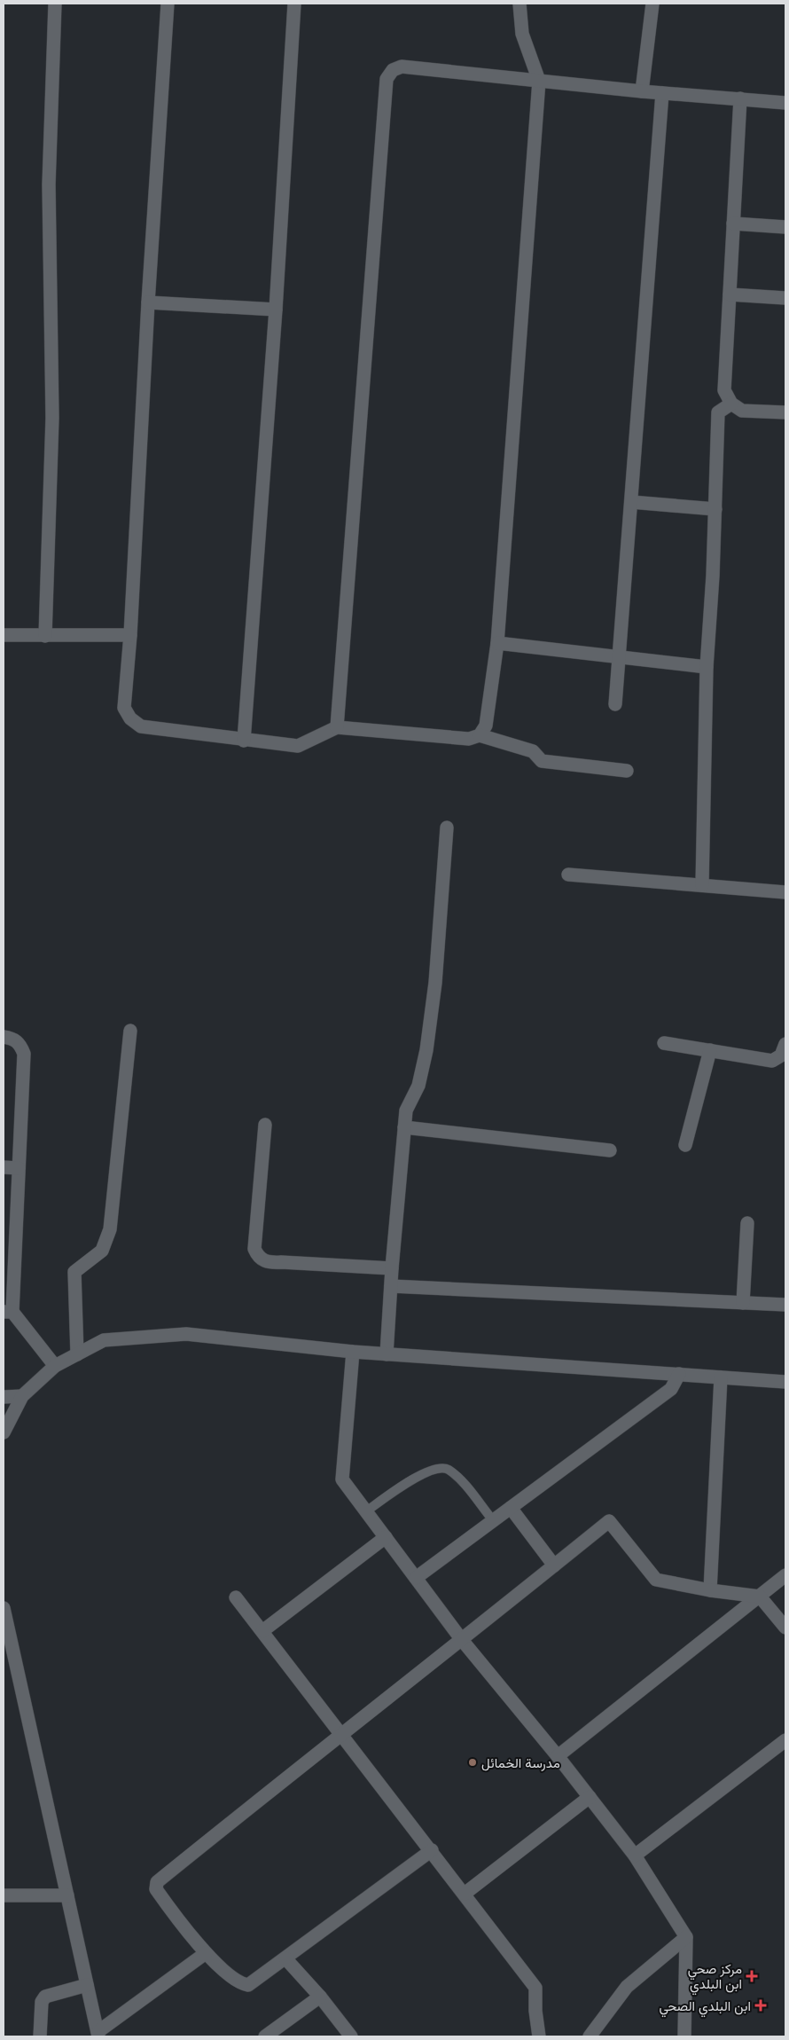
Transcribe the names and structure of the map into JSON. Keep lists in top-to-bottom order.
{
  "places": {
    "other": ["مدرسة الخمائل"],
    "health": ["مركز صحي ابن البلدي", "ابن البلدي الصحي"]
  }
}
